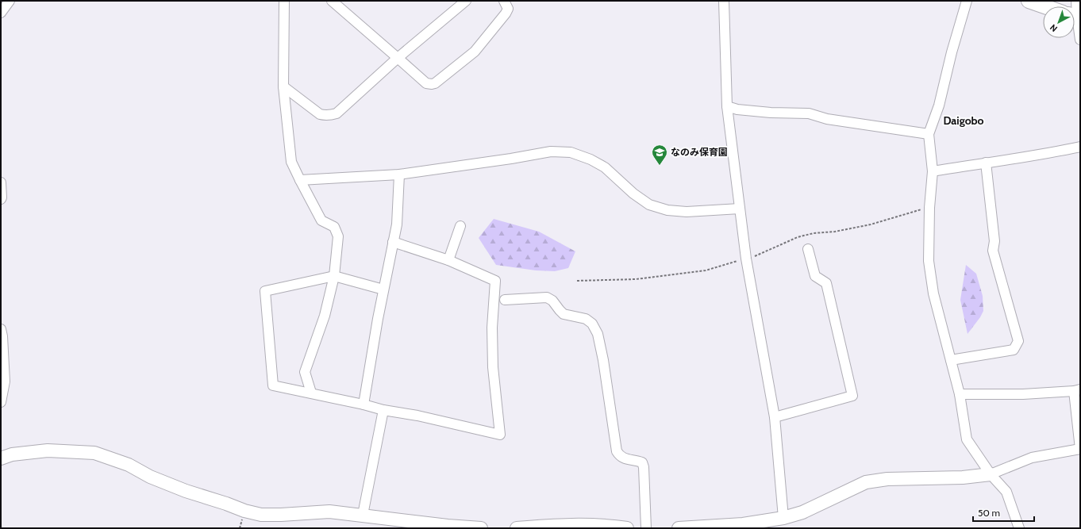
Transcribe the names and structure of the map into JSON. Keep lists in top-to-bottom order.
{
  "districts": ["Daigobo"],
  "places": {
    "school or university": ["なのみ保育園"]
  },
  "scale_bar": "50 m",
  "north": "bottom left"
}
